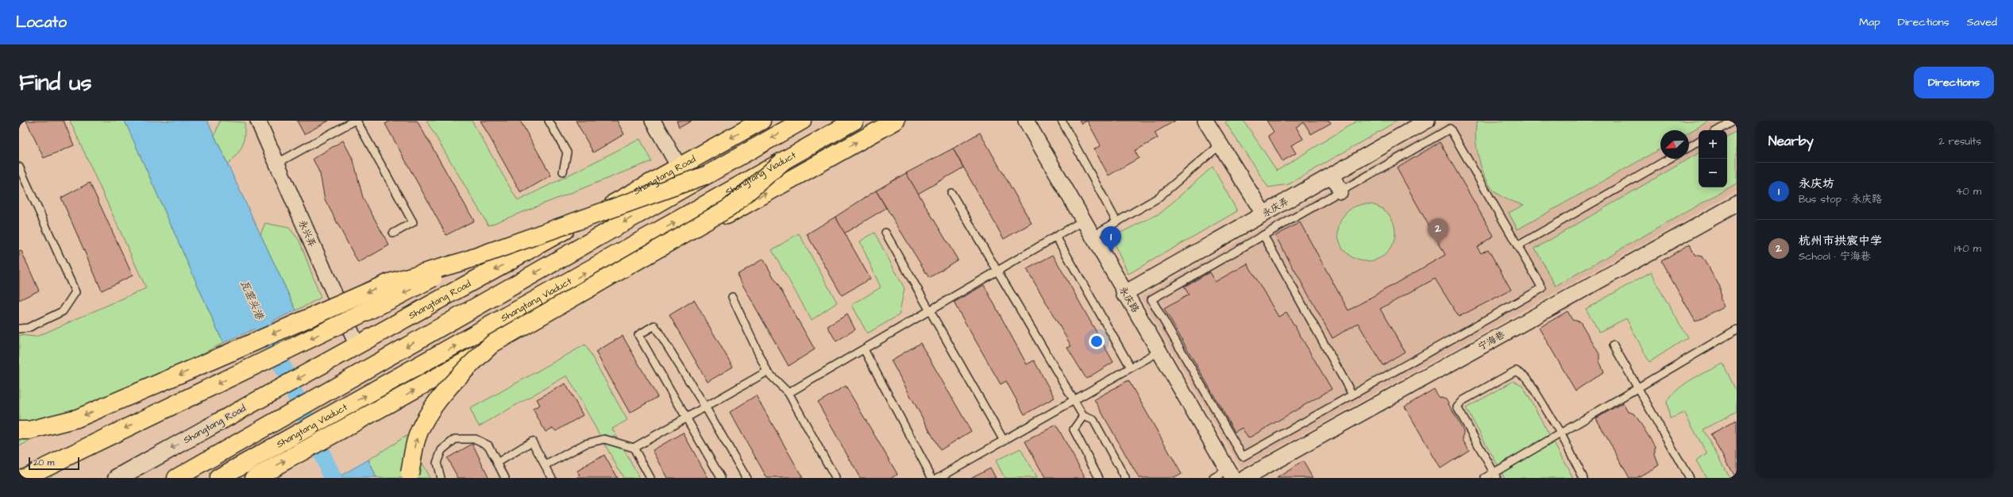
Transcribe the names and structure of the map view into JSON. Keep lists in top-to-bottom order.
{
  "streets": {
    "main road": ["Shangtang Viaduct", "Shangtang Road"],
    "street": [
      "永庆弄",
      "永兴弄",
      "永庆路",
      "宁海巷"
    ]
  },
  "crossings": [
    ["Shangtang Road", "永兴弄"],
    ["永庆弄", "永庆路"]
  ],
  "water": ["瓦窑头港"],
  "scale_bar": "20 m",
  "north": "bottom left",
  "page": {
    "header": "Locato",
    "nav": ["Map", "Directions", "Saved"],
    "buttons": "Directions",
    "title": "Find us",
    "heading": ["Nearby", "2 results"],
    "map_buttons": ["+", "−"],
    "list": [
      {
        "mark": "1",
        "name": "永庆坊",
        "note": "Bus stop · 永庆路",
        "value": "40 m"
      },
      {
        "mark": "2",
        "name": "杭州市拱宸中学",
        "note": "School · 宁海巷",
        "value": "140 m"
      }
    ],
    "pins": ["2", "1"],
    "scale": "20 m"
  }
}
